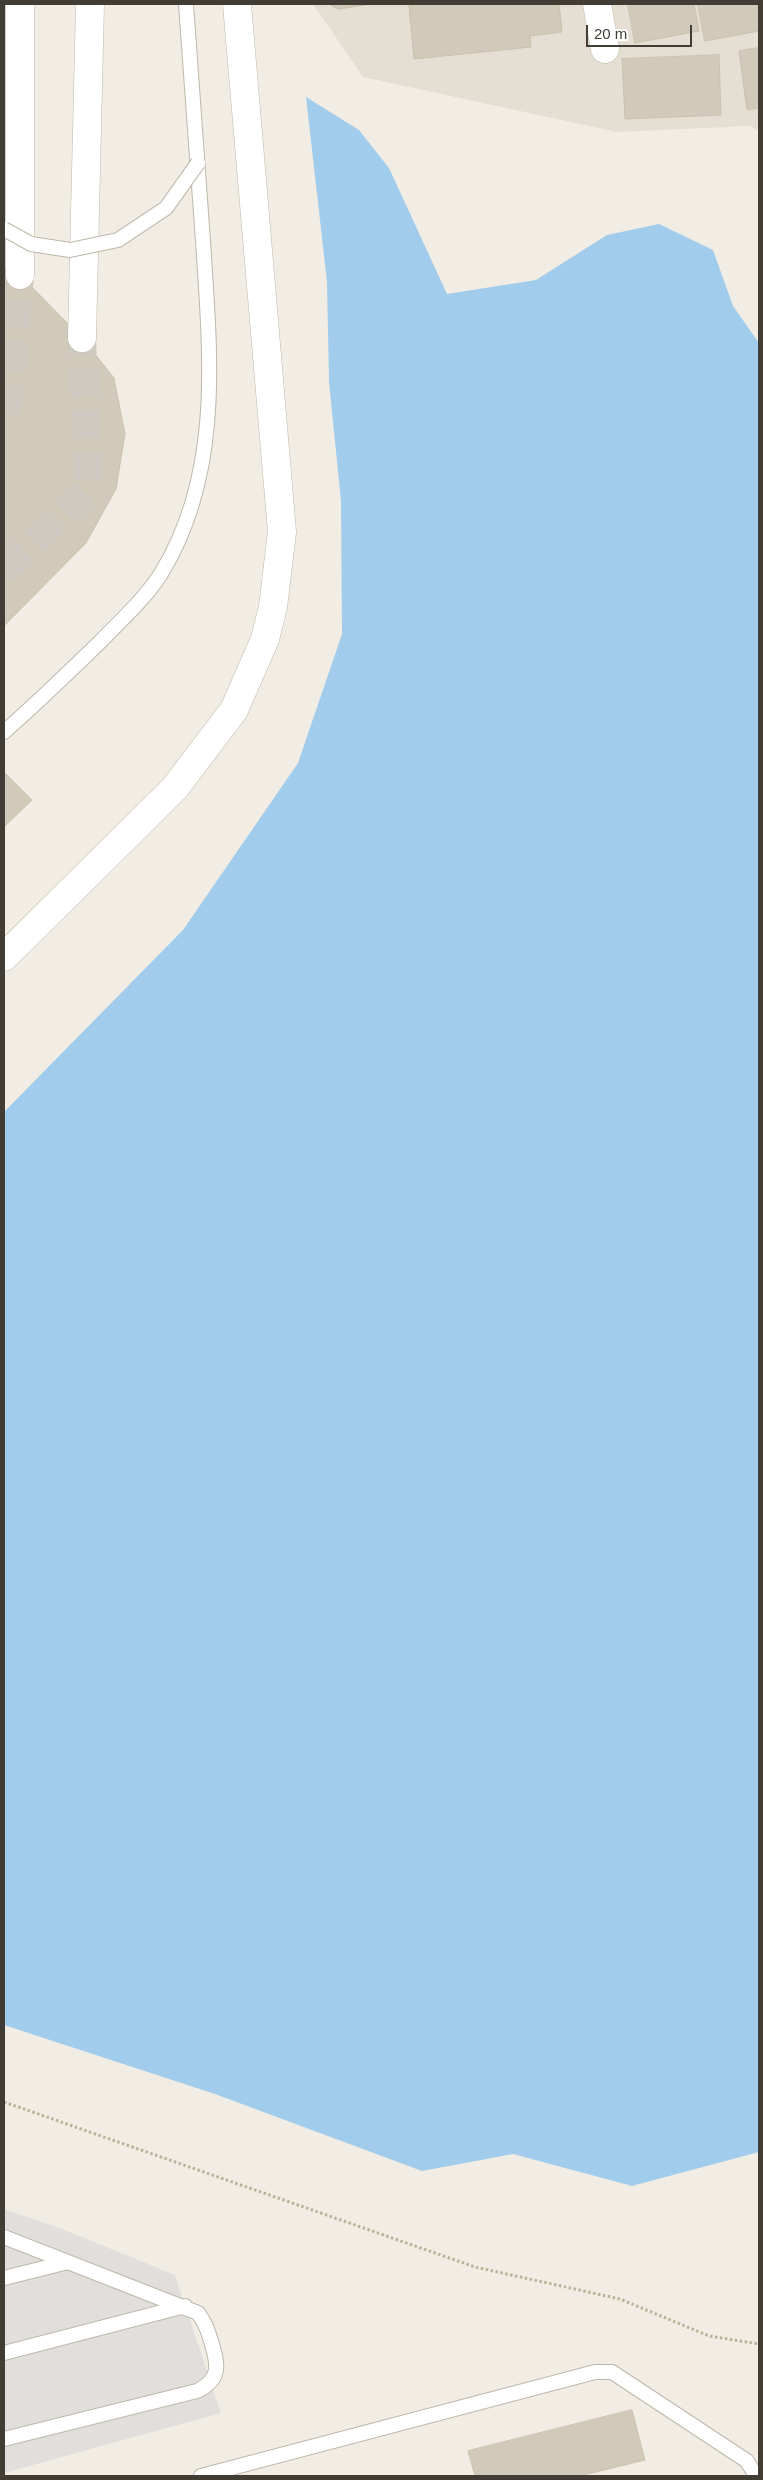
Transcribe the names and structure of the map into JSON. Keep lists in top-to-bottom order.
{
  "scale_bar": "20 m"
}
